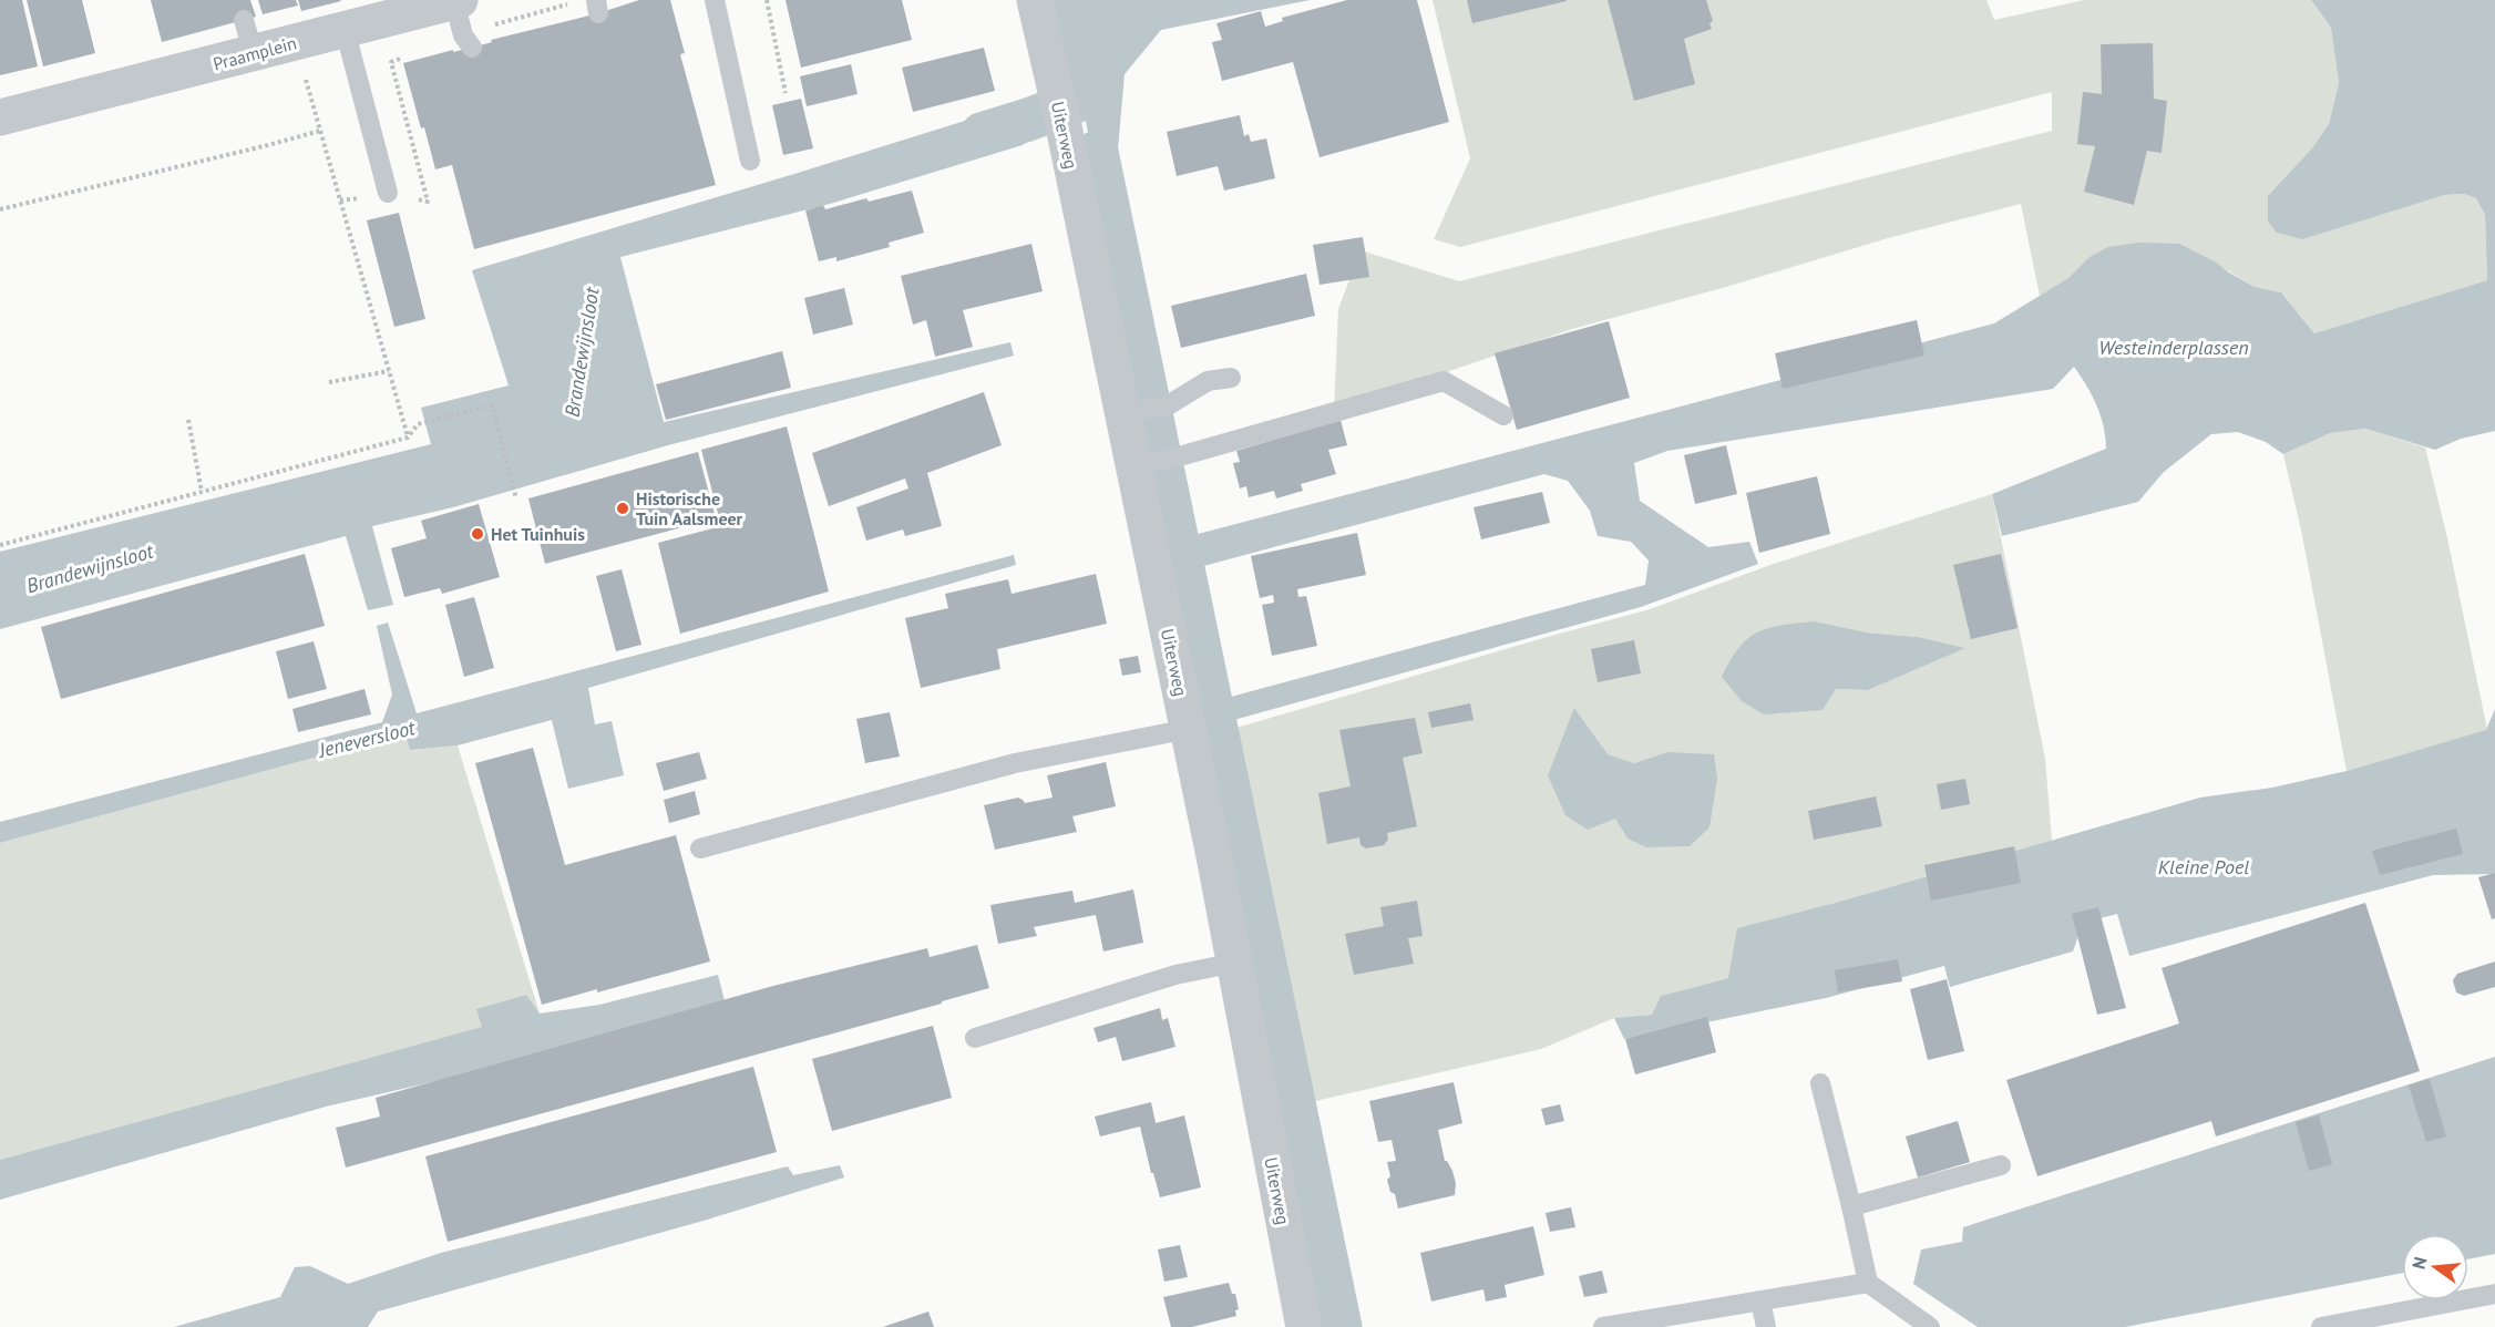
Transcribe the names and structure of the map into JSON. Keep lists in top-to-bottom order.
{
  "streets": {
    "street": ["Praamplein", "Uiterweg"]
  },
  "water": [
    "Westeinderplassen",
    "Brandewijnsloot",
    "Jeneversloot",
    "Kleine Poel"
  ],
  "places": ["Historische Tuin Aalsmeer", "Het Tuinhuis"],
  "north": "left"
}
